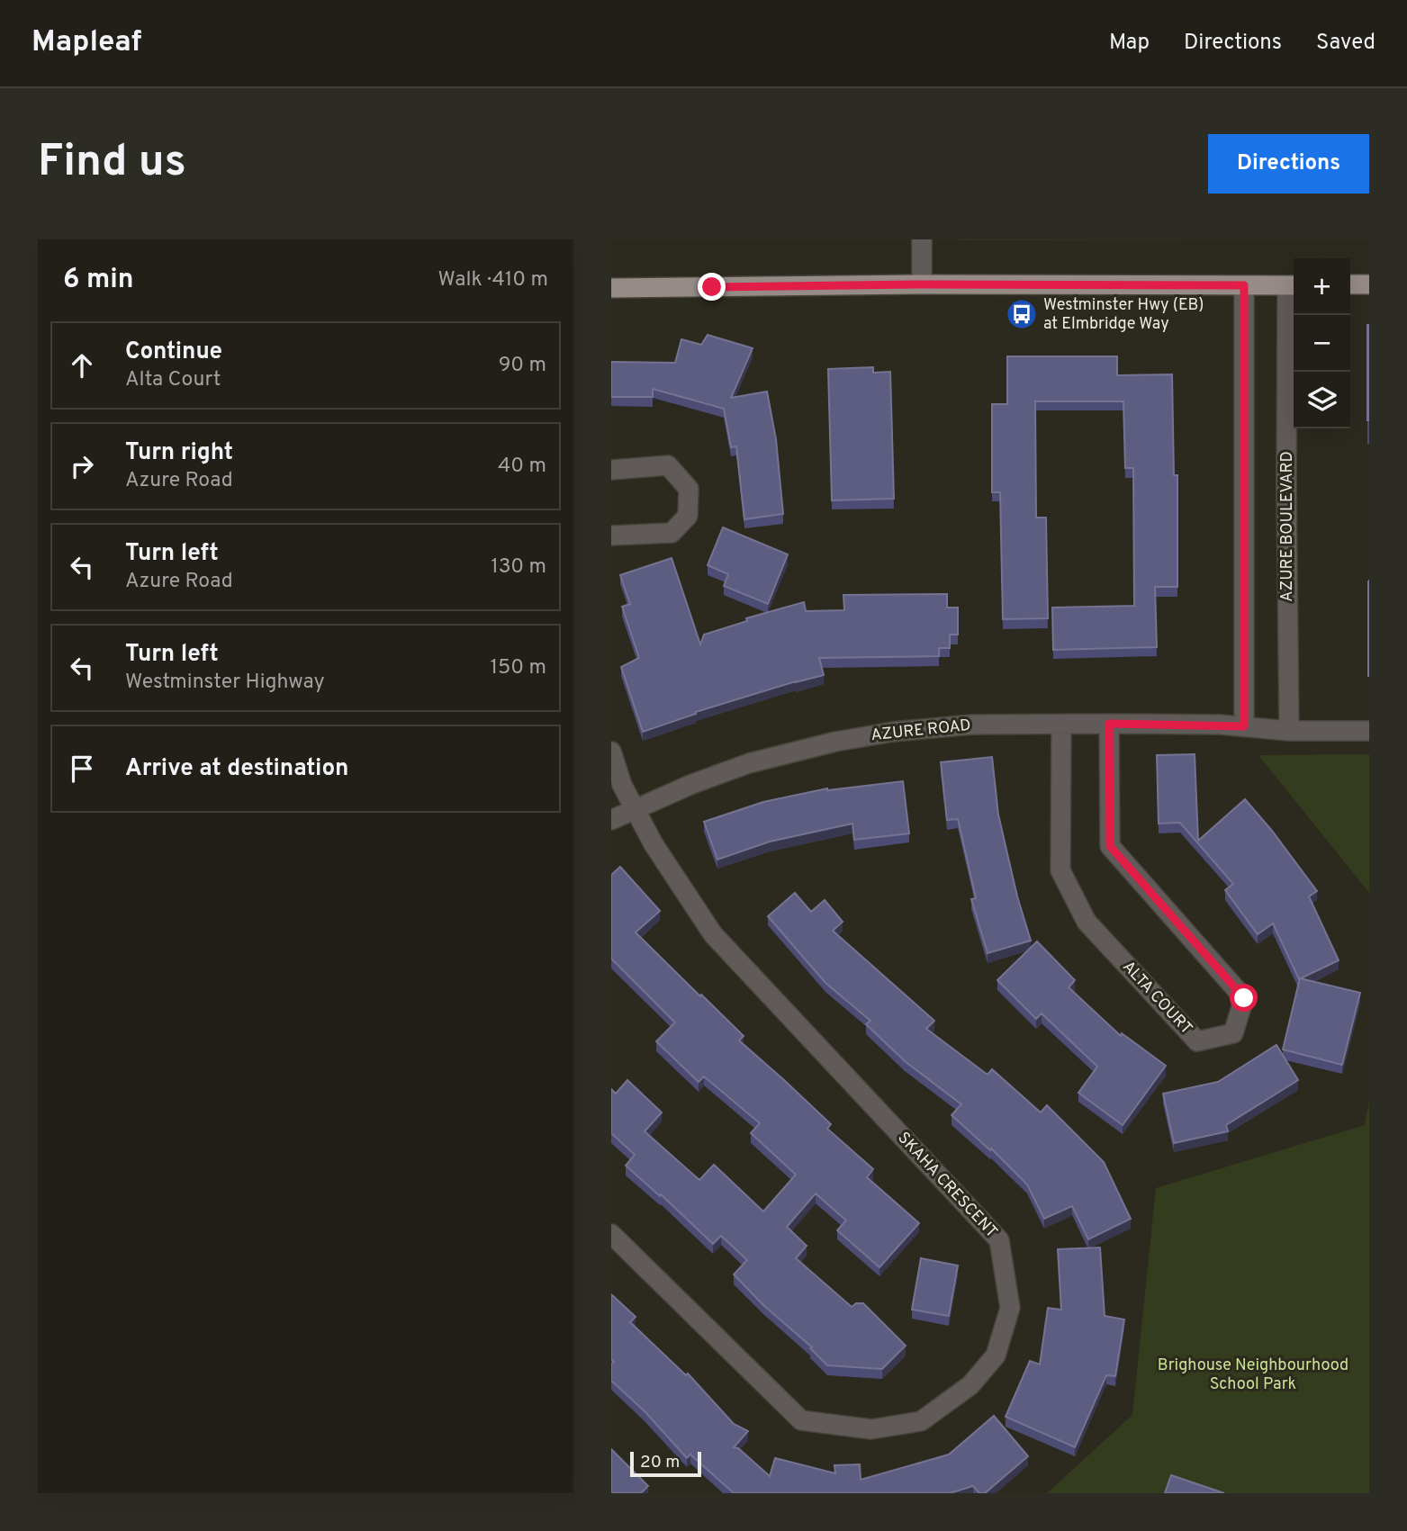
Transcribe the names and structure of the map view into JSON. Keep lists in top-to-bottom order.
{
  "streets": {
    "street": [
      "AZURE BOULEVARD",
      "AZURE ROAD",
      "ALTA COURT",
      "SKAHA CRESCENT"
    ]
  },
  "crossings": [
    ["AZURE BOULEVARD", "AZURE ROAD"],
    ["AZURE ROAD", "ALTA COURT"],
    ["AZURE ROAD", "SKAHA CRESCENT"]
  ],
  "parks": ["Brighouse Neighbourhood School Park"],
  "places": {
    "bus stop": ["Westminster Hwy (EB) at Elmbridge Way"]
  },
  "scale_bar": "20 m",
  "page": {
    "header": "Mapleaf",
    "nav": ["Map", "Directions", "Saved"],
    "buttons": "Directions",
    "title": "Find us",
    "heading": ["6 min", "Walk · 410 m"],
    "map_buttons": ["+", "−"],
    "list": [
      ["Continue", "Alta Court", "90 m"],
      ["Turn right", "Azure Road", "40 m"],
      ["Turn left", "Azure Road", "130 m"],
      ["Turn left", "Westminster Highway", "150 m"],
      "Arrive at destination"
    ],
    "scale": "20 m"
  }
}
